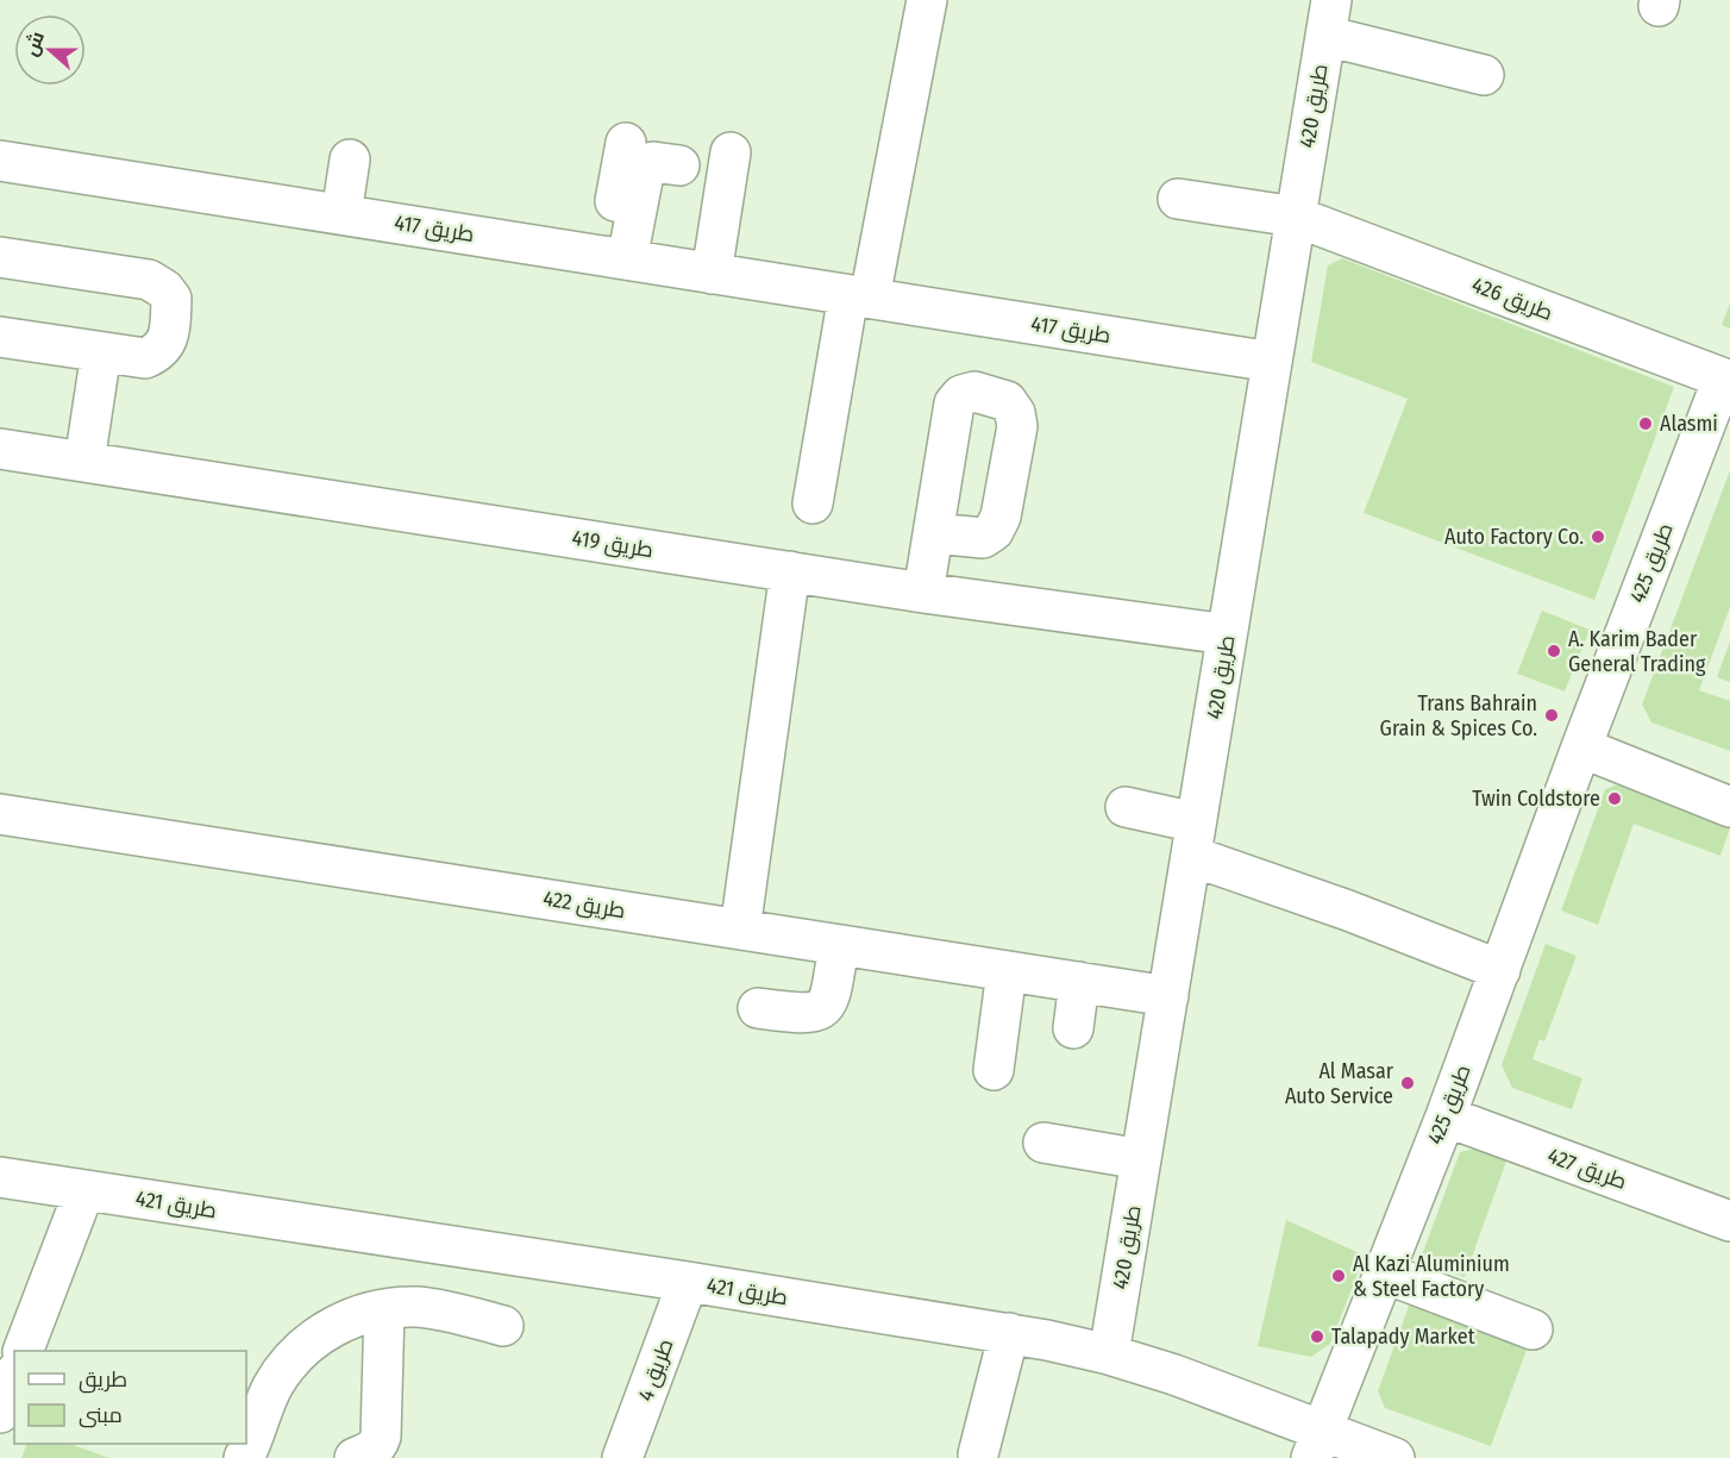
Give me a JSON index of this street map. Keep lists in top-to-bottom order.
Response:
{
  "streets": {
    "street": [
      "طريق 420",
      "طريق 417",
      "طريق 426",
      "طريق 419",
      "طريق 425",
      "طريق 422",
      "طريق 427",
      "طريق 421",
      "طريق 4"
    ]
  },
  "crossings": [
    ["طريق 420", "طريق 417"],
    ["طريق 420", "طريق 426"],
    ["طريق 420", "طريق 419"],
    ["طريق 420", "طريق 422"],
    ["طريق 420", "طريق 421"],
    ["طريق 426", "طريق 425"],
    ["طريق 425", "طريق 427"],
    ["طريق 425", "طريق 421"],
    ["طريق 421", "طريق 4"]
  ],
  "places": [
    "Alasmi",
    "Auto Factory Co.",
    "A. Karim Bader General Trading",
    "Trans Bahrain Grain & Spices Co.",
    "Twin Coldstore",
    "Al Masar Auto Service",
    "Al Kazi Aluminium & Steel Factory",
    "Talapady Market"
  ],
  "legend": ["طريق", "مبنى"],
  "north": "left"
}
